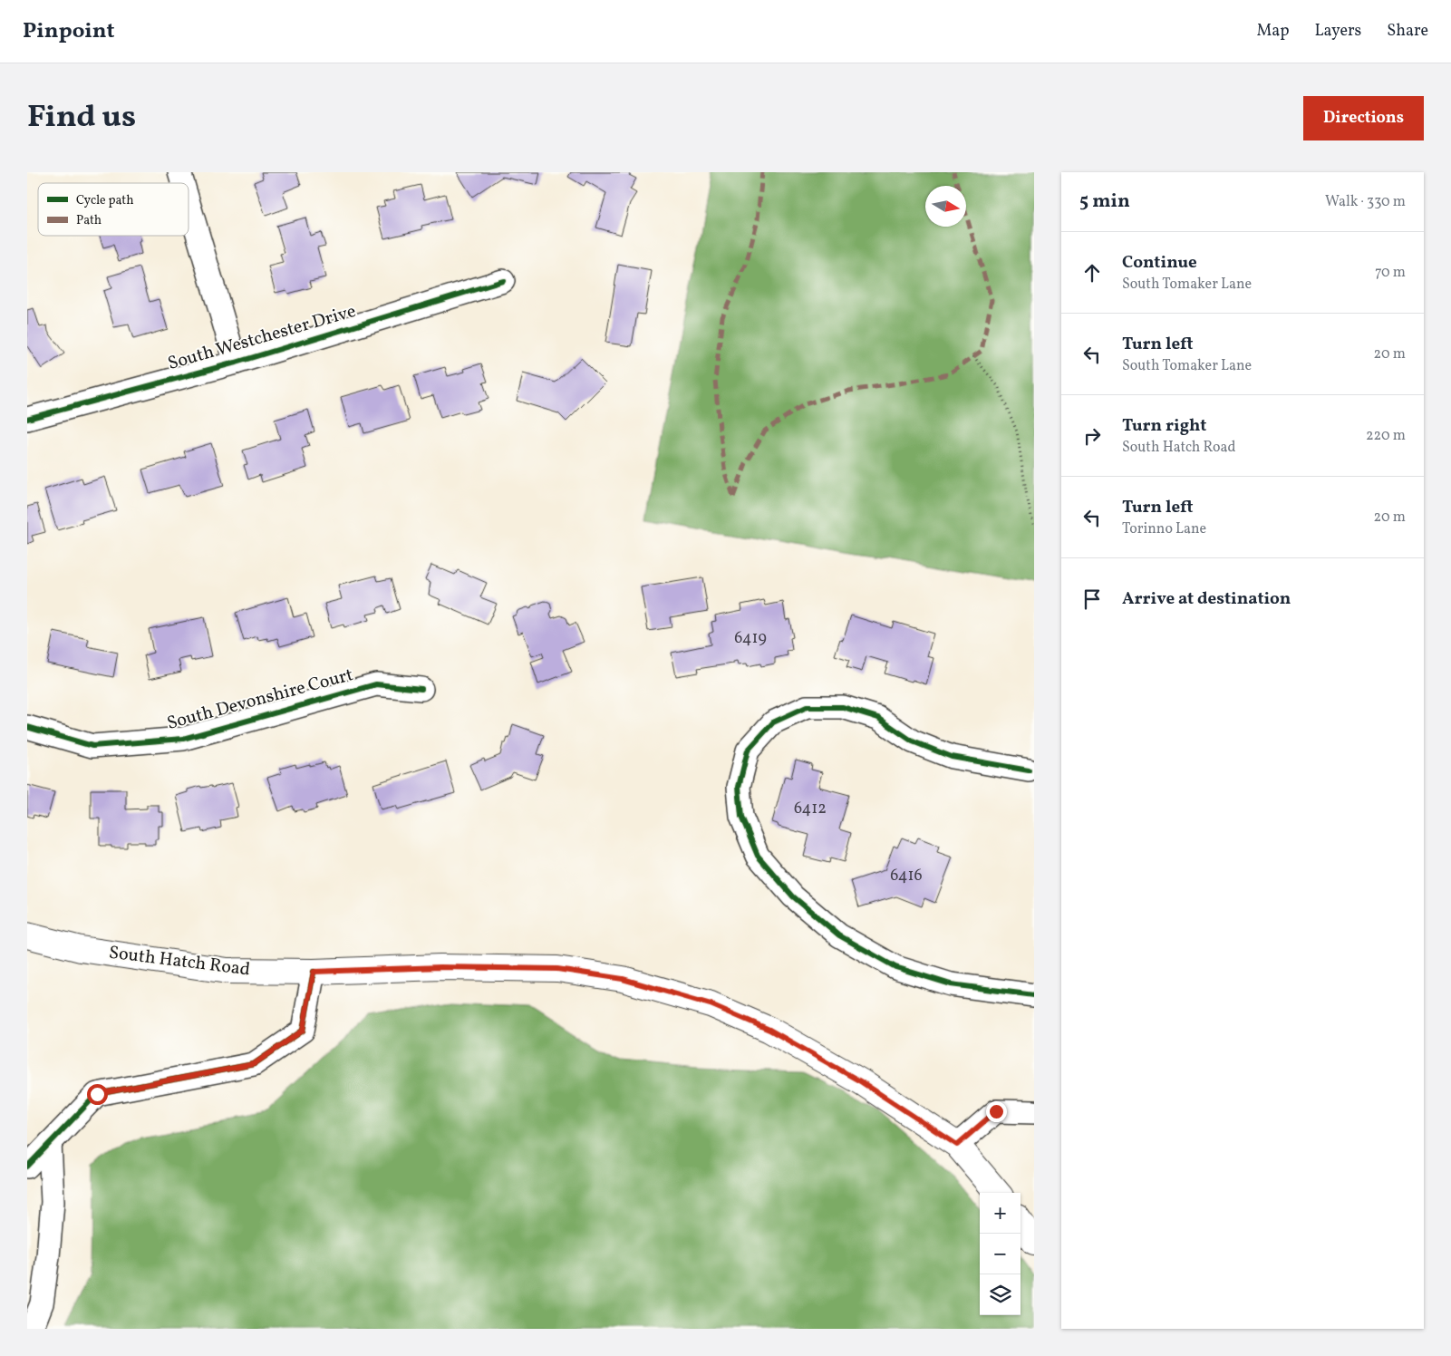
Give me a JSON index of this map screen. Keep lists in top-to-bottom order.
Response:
{
  "streets": {
    "main road": ["South Hatch Road"],
    "street": ["South Westchester Drive", "South Devonshire Court"]
  },
  "house_numbers": ["6419", "6412", "6416"],
  "legend": ["Cycle path", "Path"],
  "north": "right",
  "page": {
    "header": "Pinpoint",
    "nav": ["Map", "Layers", "Share"],
    "title": "Find us",
    "buttons": "Directions",
    "heading": ["5 min", "Walk · 330 m"],
    "list": [
      ["Continue", "South Tomaker Lane", "70 m"],
      ["Turn left", "South Tomaker Lane", "20 m"],
      ["Turn right", "South Hatch Road", "220 m"],
      ["Turn left", "Torinno Lane", "20 m"],
      "Arrive at destination"
    ],
    "map_buttons": ["+", "−"]
  }
}
